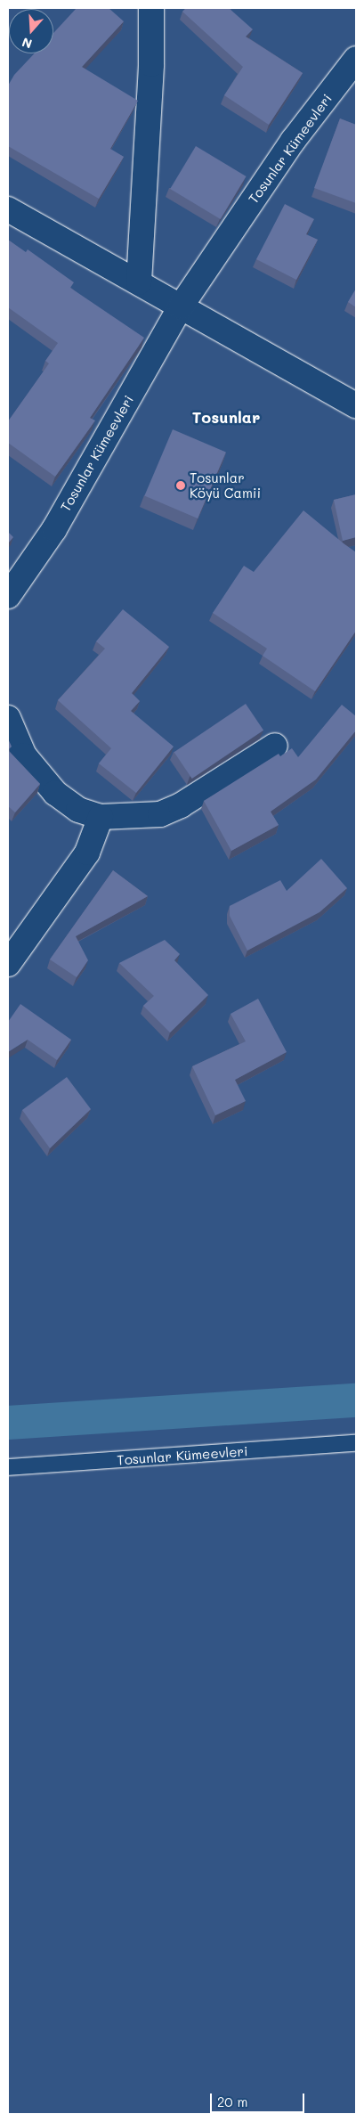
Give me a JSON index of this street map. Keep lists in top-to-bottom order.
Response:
{
  "streets": {
    "street": ["Tosunlar Kümeevleri"]
  },
  "districts": ["Tosunlar"],
  "places": ["Tosunlar Köyü Camii"],
  "scale_bar": "20 m",
  "north": "bottom"
}
